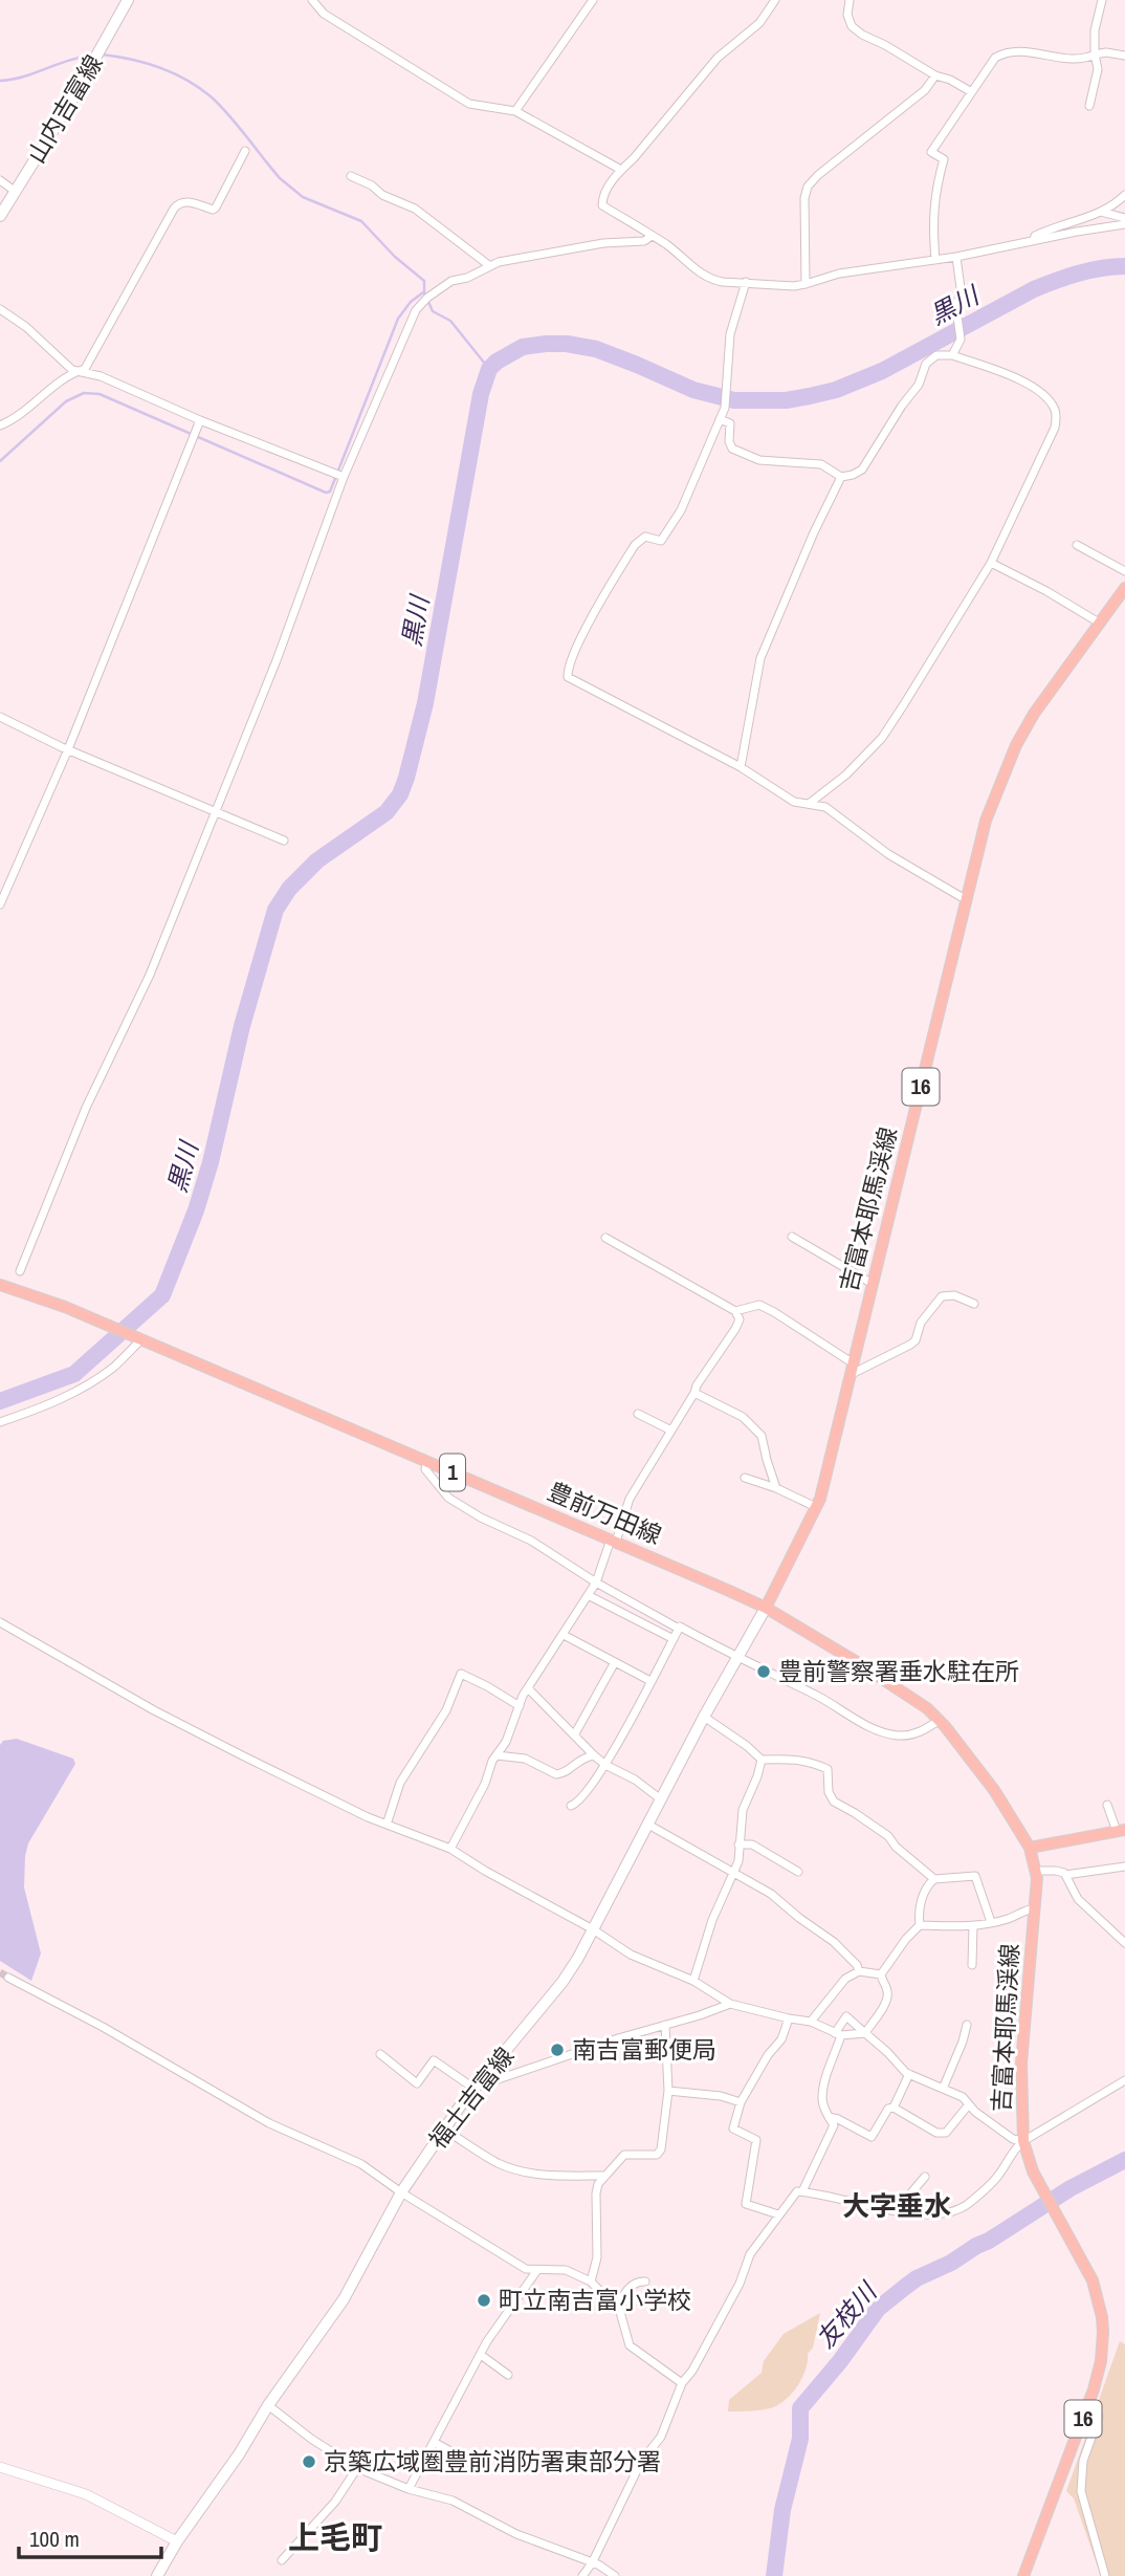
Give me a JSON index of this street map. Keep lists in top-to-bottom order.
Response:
{
  "streets": {
    "main road": [
      "山内吉富線",
      "16",
      "吉富本耶馬渓線",
      "1",
      "豊前万田線",
      "福土吉富線"
    ]
  },
  "crossings": [
    ["吉富本耶馬渓線", "豊前万田線"],
    ["吉富本耶馬渓線", "福土吉富線"],
    ["豊前万田線", "福土吉富線"]
  ],
  "districts": ["大字垂水", "上毛町"],
  "water": ["黒川", "友枝川"],
  "places": [
    "豊前警察署垂水駐在所",
    "南吉富郵便局",
    "町立南吉富小学校",
    "京築広域圏豊前消防署東部分署"
  ],
  "scale_bar": "100 m"
}
